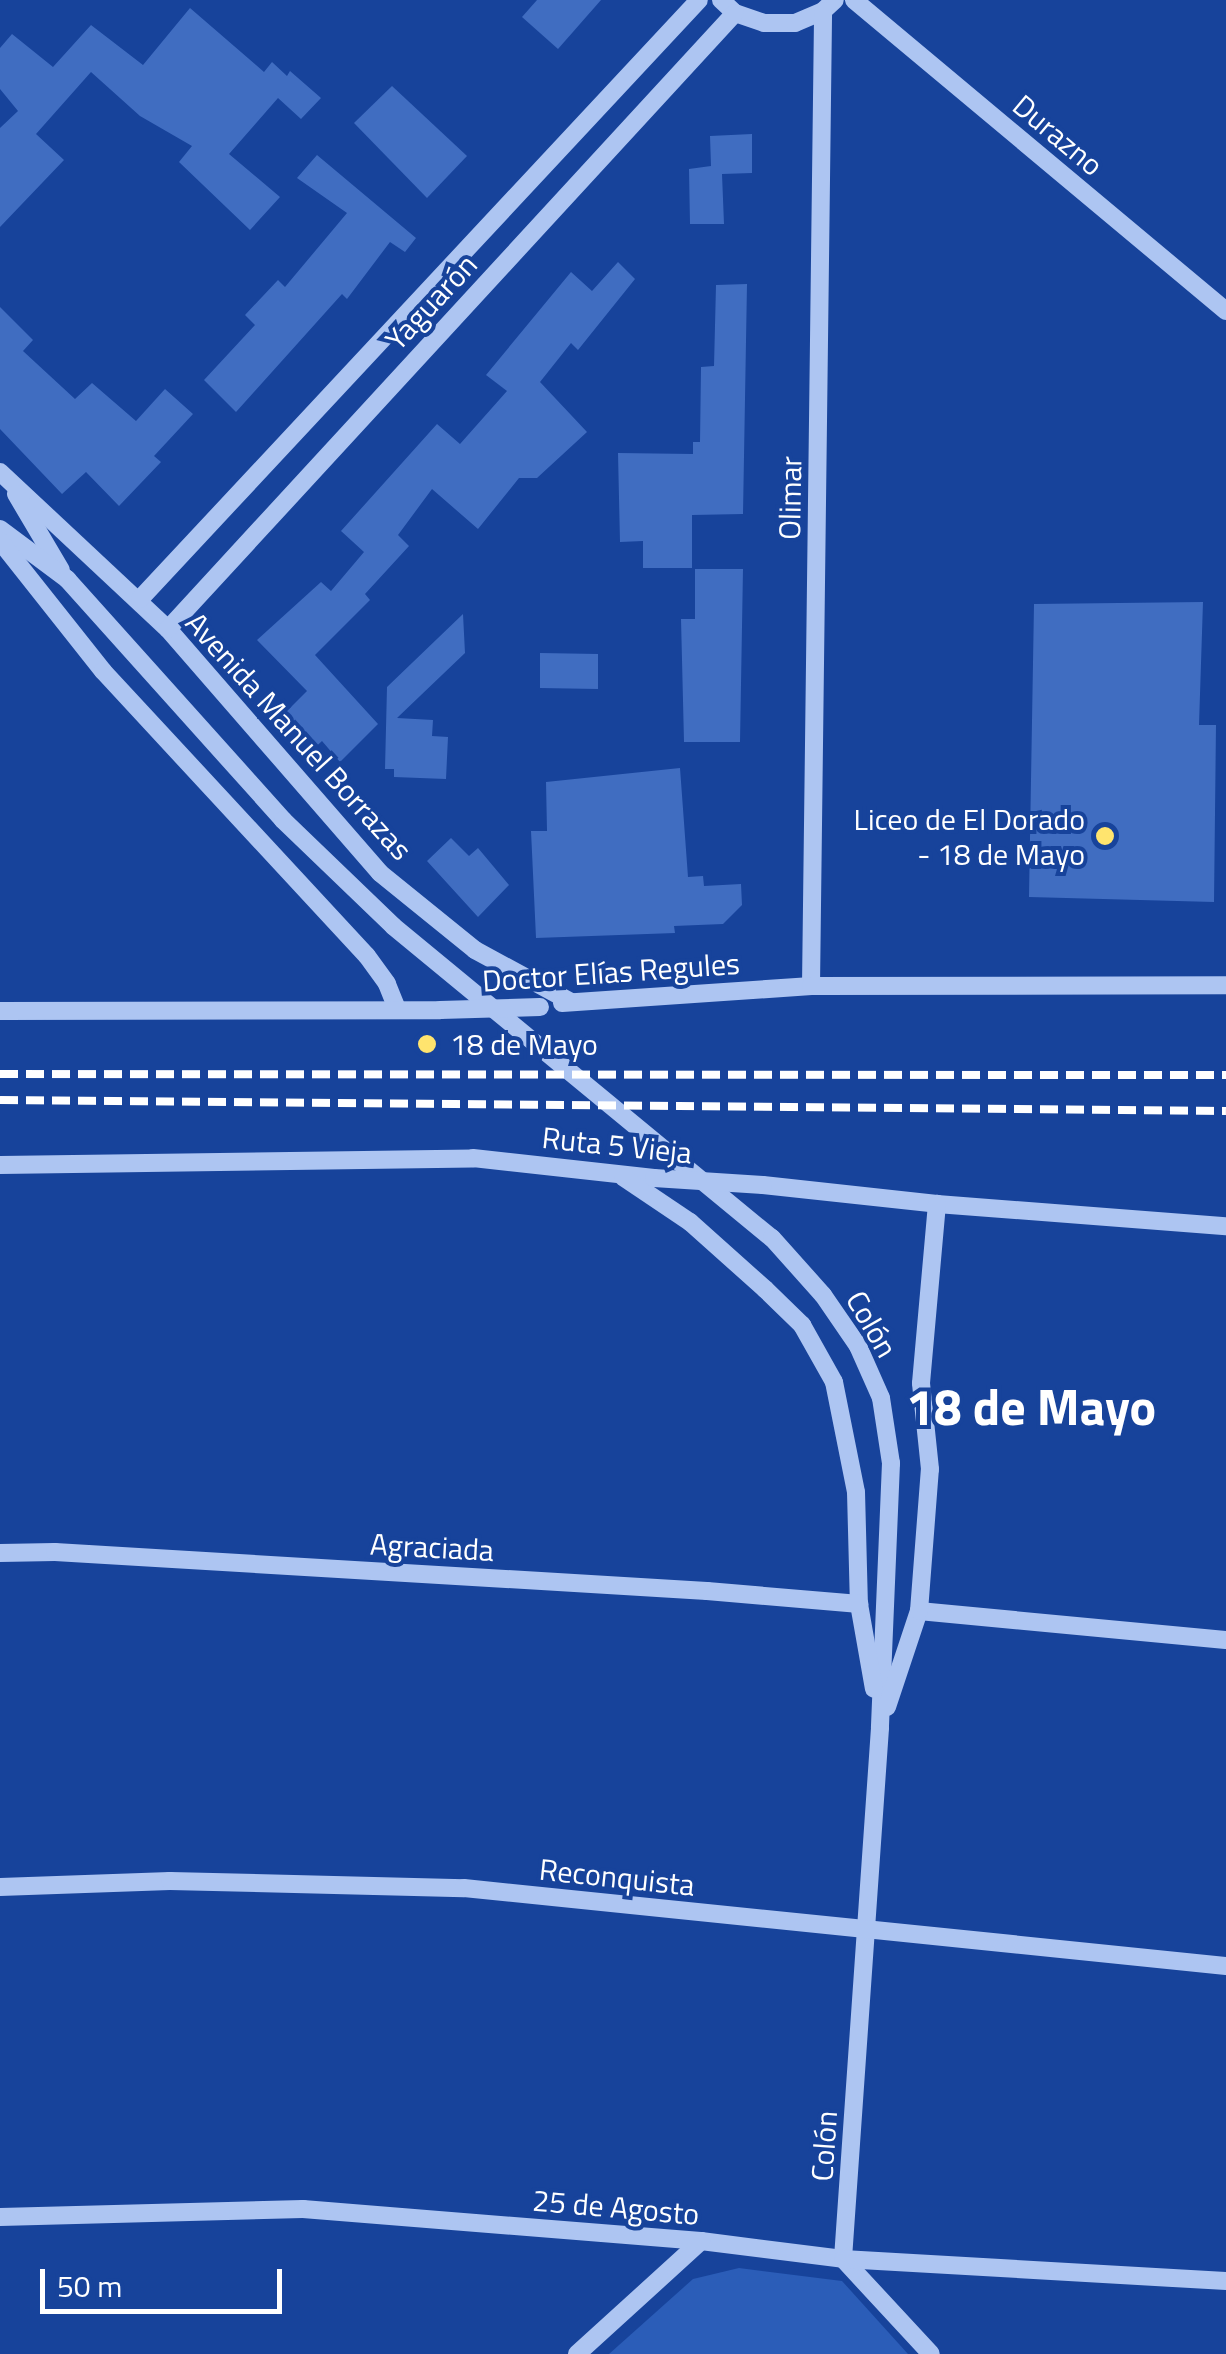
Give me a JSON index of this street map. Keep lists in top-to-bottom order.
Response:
{
  "streets": {
    "street": [
      "Durazno",
      "Yaguarón",
      "Olimar",
      "Avenida Manuel Borrazas",
      "Doctor Elías Regules",
      "Ruta 5 Vieja",
      "Colón",
      "Agraciada",
      "Reconquista",
      "25 de Agosto"
    ]
  },
  "crossings": [
    ["Yaguarón", "Avenida Manuel Borrazas"],
    ["Olimar", "Doctor Elías Regules"],
    ["Avenida Manuel Borrazas", "Doctor Elías Regules"],
    ["Avenida Manuel Borrazas", "Colón"],
    ["Ruta 5 Vieja", "Colón"],
    ["Colón", "Agraciada"],
    ["Colón", "Reconquista"],
    ["Colón", "25 de Agosto"]
  ],
  "districts": ["18 de Mayo"],
  "places": ["Liceo de El Dorado - 18 de Mayo", "18 de Mayo"],
  "scale_bar": "50 m"
}
